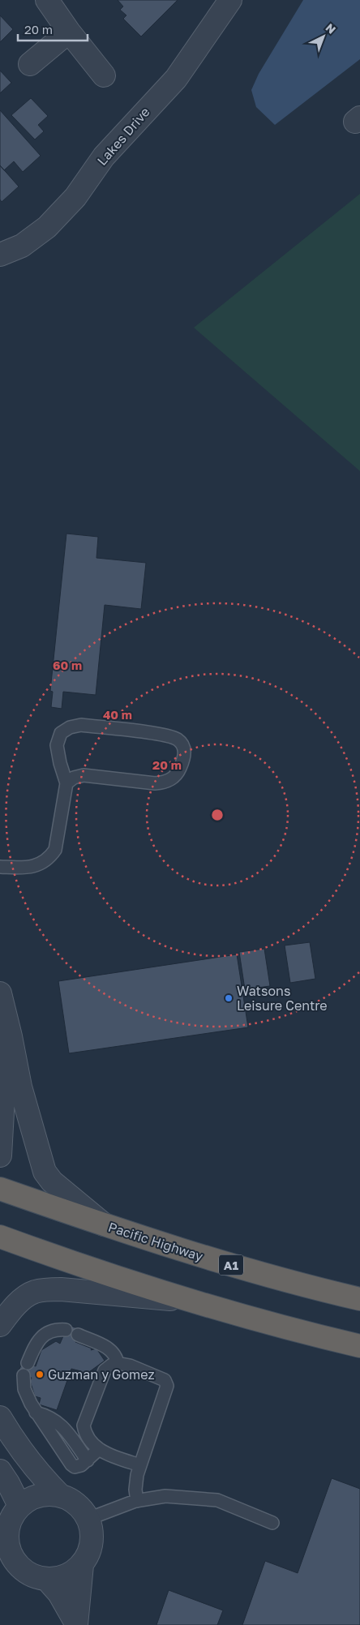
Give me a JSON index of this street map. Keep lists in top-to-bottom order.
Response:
{
  "streets": {
    "highway": ["Pacific Highway", "A1"],
    "street": ["Lakes Drive"]
  },
  "places": ["Watsons Leisure Centre", "Guzman y Gomez"],
  "scale_bar": "20 m",
  "north": "top right",
  "rings": ["60 m", "40 m", "20 m"]
}
